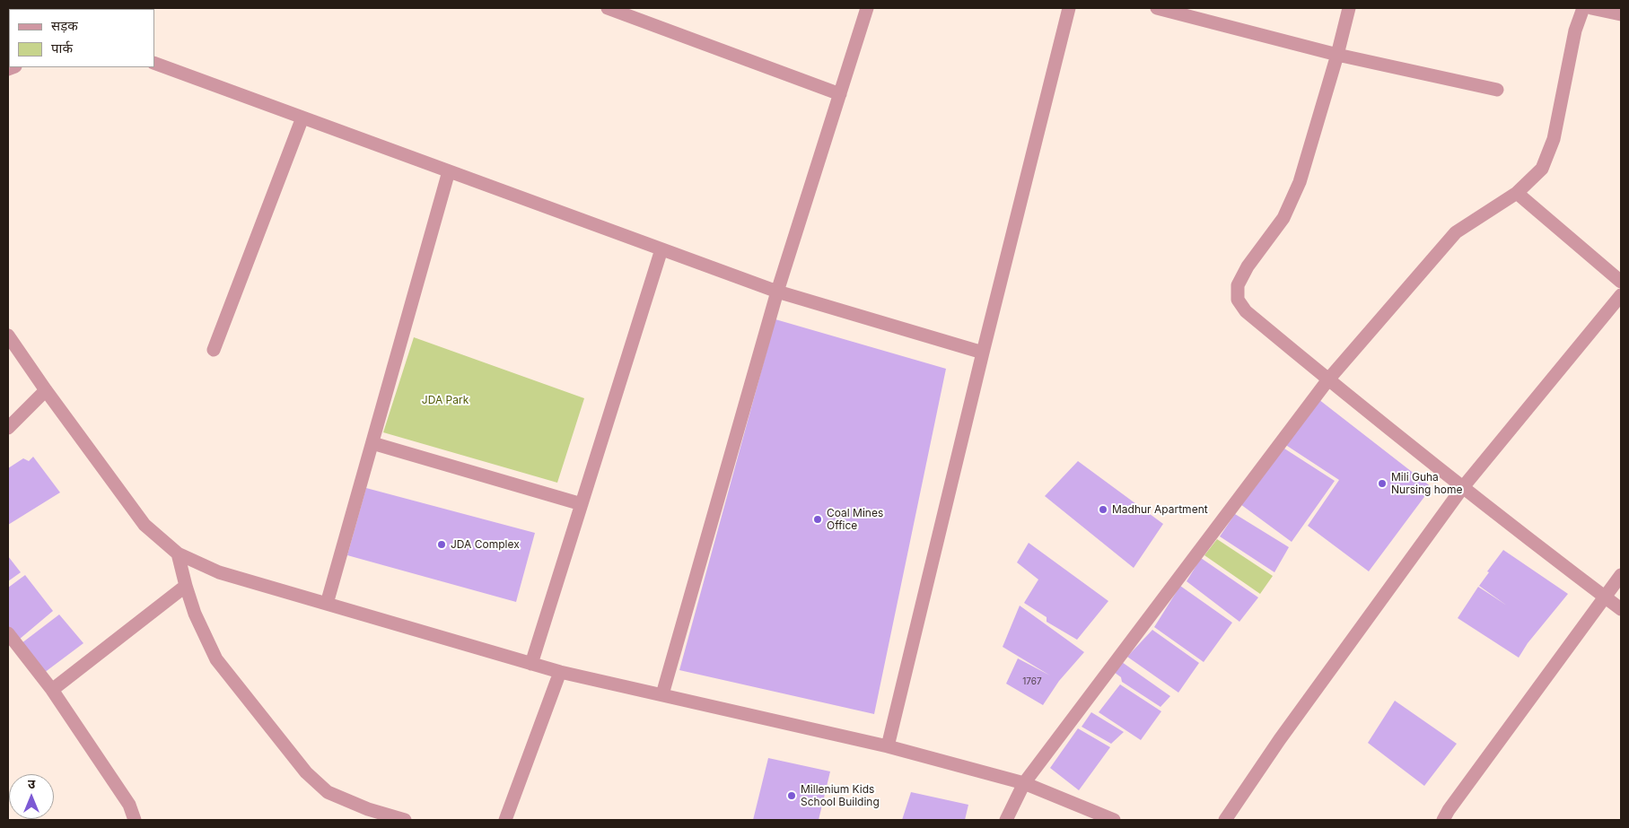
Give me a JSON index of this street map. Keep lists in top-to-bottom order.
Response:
{
  "parks": ["JDA Park"],
  "places": [
    "Mili Guha Nursing home",
    "Madhur Apartment",
    "Coal Mines Office",
    "JDA Complex",
    "Millenium Kids School Building"
  ],
  "house_numbers": ["1767"],
  "legend": ["सड़क", "पार्क"],
  "north": "top"
}
